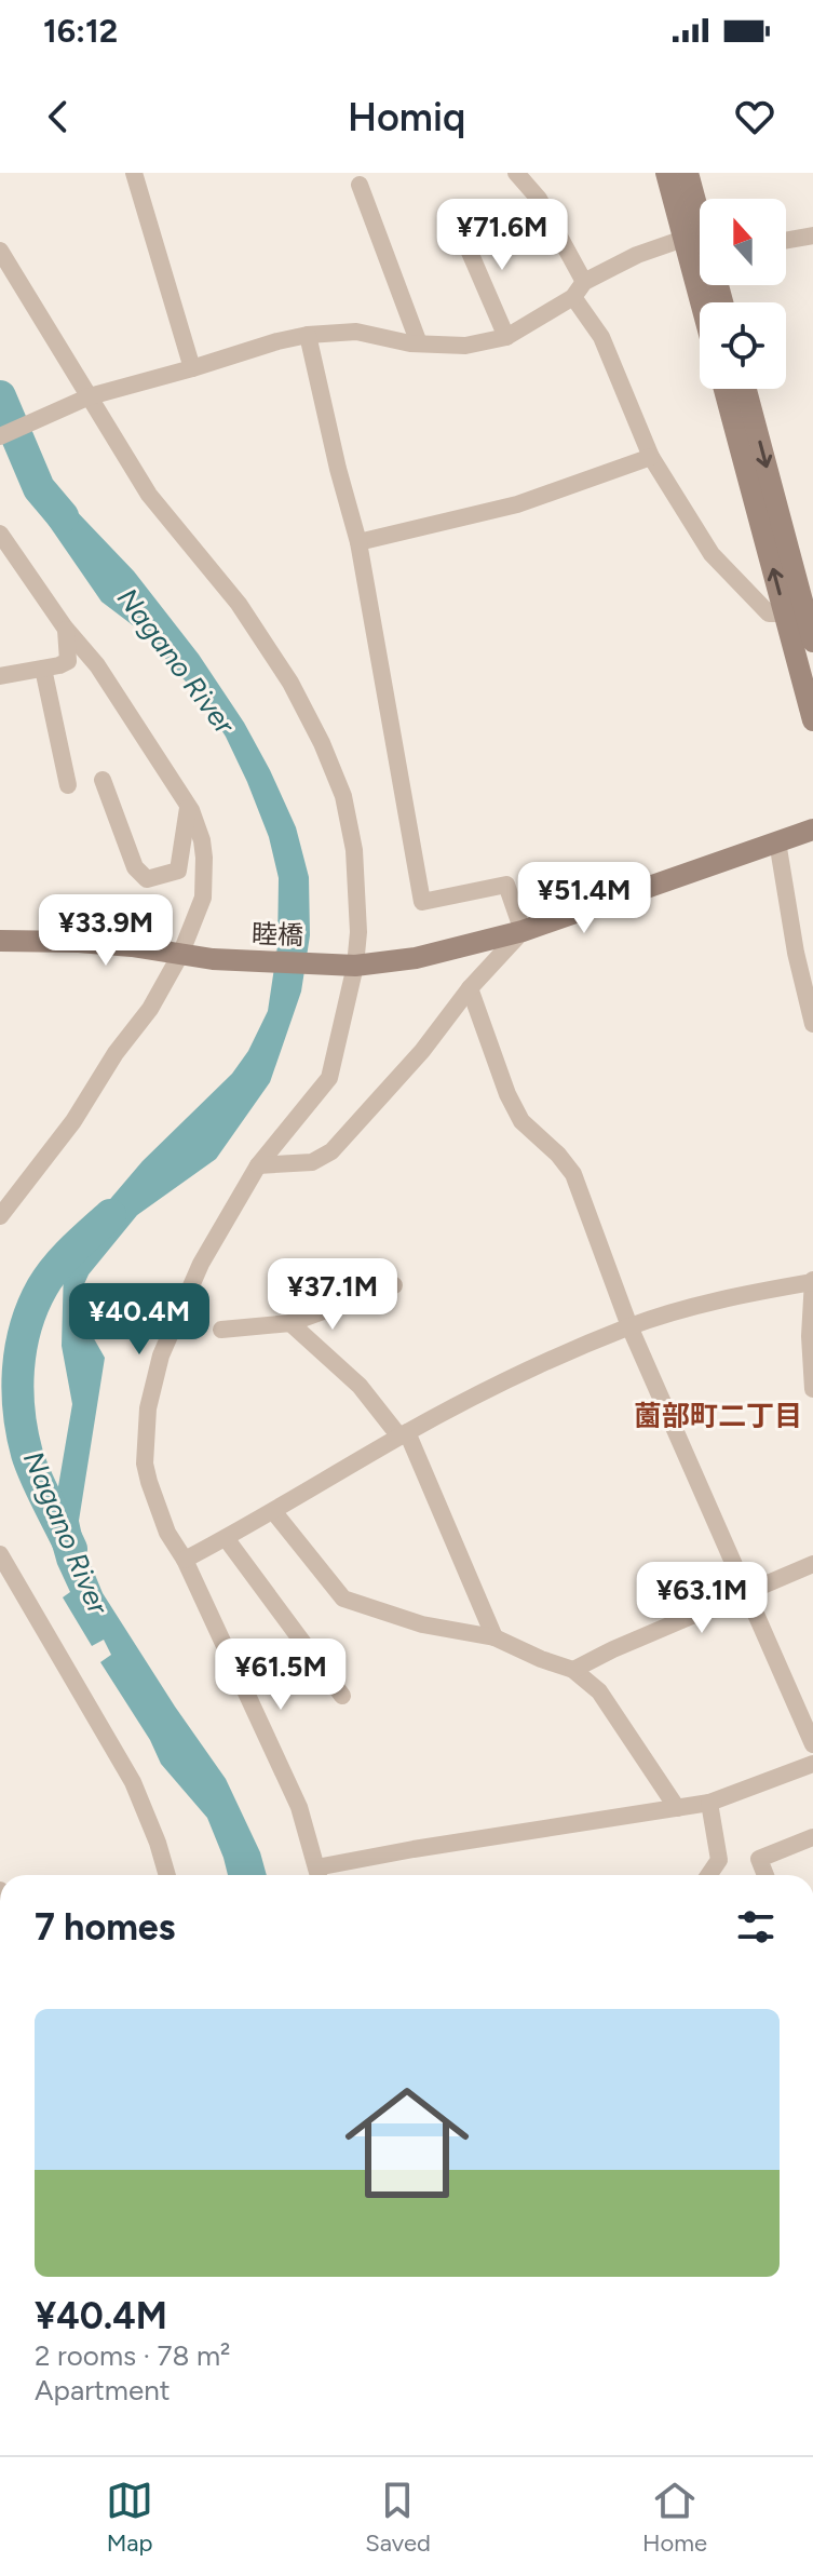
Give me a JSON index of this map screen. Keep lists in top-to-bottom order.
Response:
{
  "streets": {
    "main road": ["睦橋"]
  },
  "districts": ["薗部町二丁目"],
  "water": ["Nagano River"],
  "north": "top",
  "page": {
    "status": "16:12",
    "header": "Homiq",
    "price": [
      "¥71.6M",
      "¥51.4M",
      "¥33.9M",
      "¥37.1M",
      "¥40.4M",
      "¥63.1M",
      "¥61.5M"
    ],
    "heading": "7 homes",
    "list": [
      {
        "name": "¥40.4M",
        "note": "2 rooms · 78 m² · Apartment"
      }
    ],
    "tabs": ["Map", "Saved", "Home"]
  }
}
